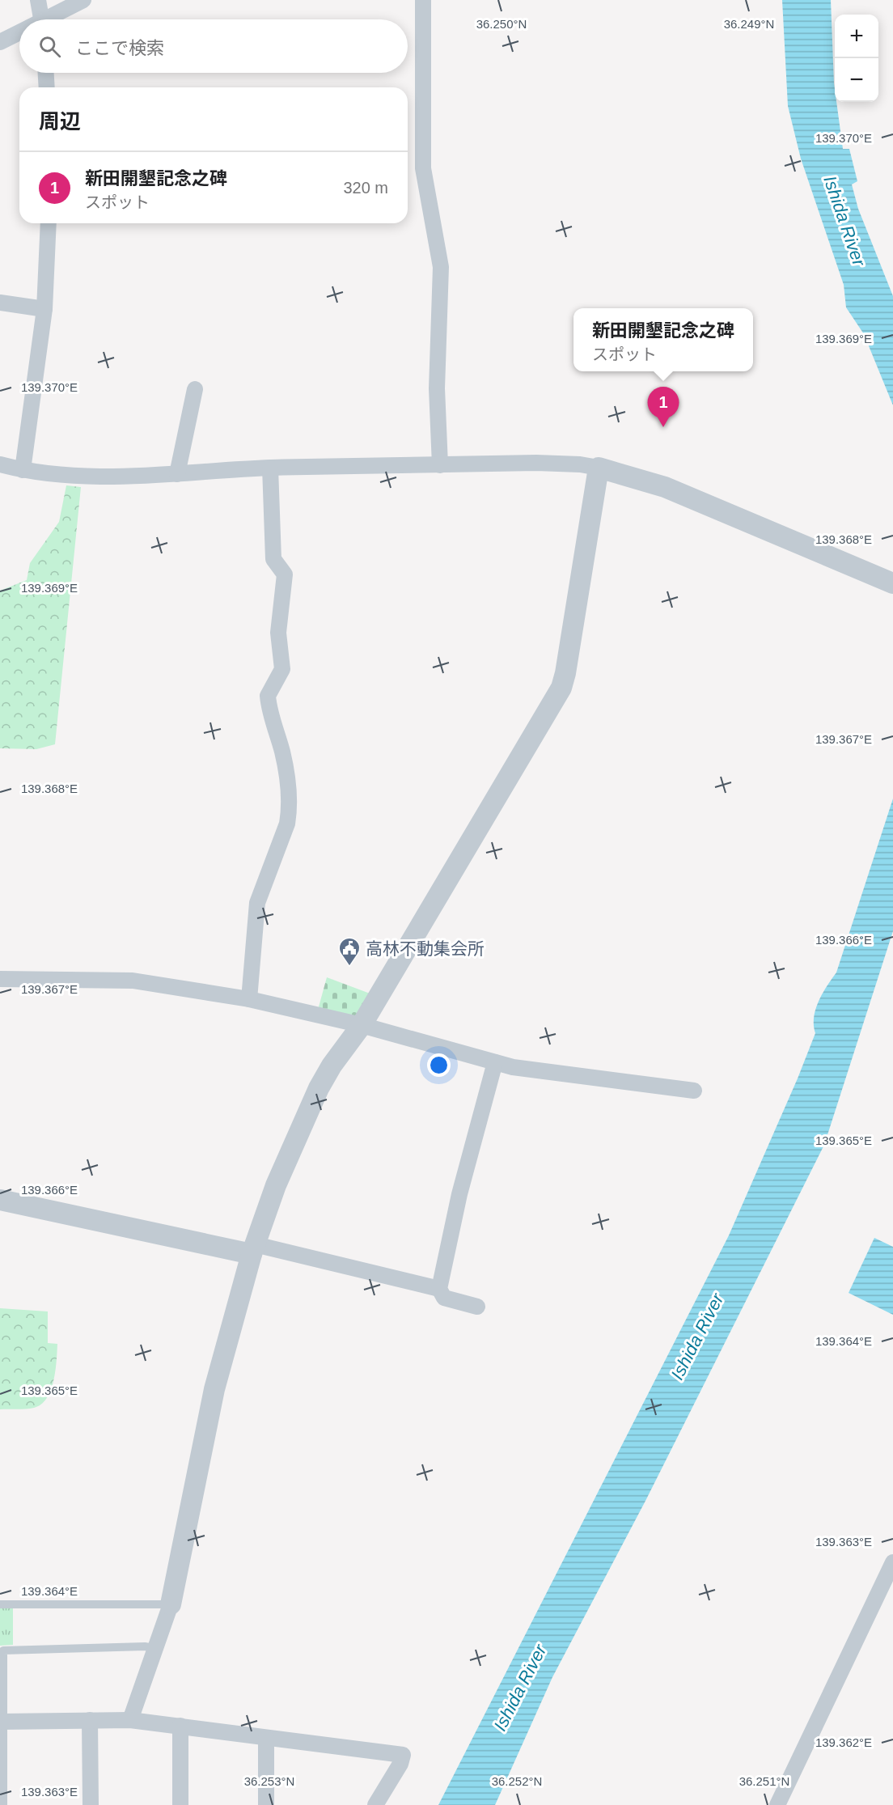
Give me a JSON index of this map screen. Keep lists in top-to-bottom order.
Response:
{
  "water": ["Ishida River"],
  "places": {
    "public building": ["高林不動集会所"]
  },
  "page": {
    "map_buttons": ["+", "−"],
    "search": "ここで検索",
    "heading": "周辺",
    "list": [
      {
        "mark": "1",
        "name": "新田開墾記念之碑",
        "note": "スポット",
        "value": "320 m"
      }
    ],
    "popup": ["新田開墾記念之碑", "スポット"],
    "pins": "1"
  },
  "coordinates": [
    "36.250°N",
    "36.249°N",
    "139.370°E",
    "139.369°E",
    "139.368°E",
    "139.367°E",
    "139.366°E",
    "139.365°E",
    "139.364°E",
    "139.363°E",
    "139.362°E",
    "36.253°N",
    "36.252°N",
    "36.251°N"
  ]
}
